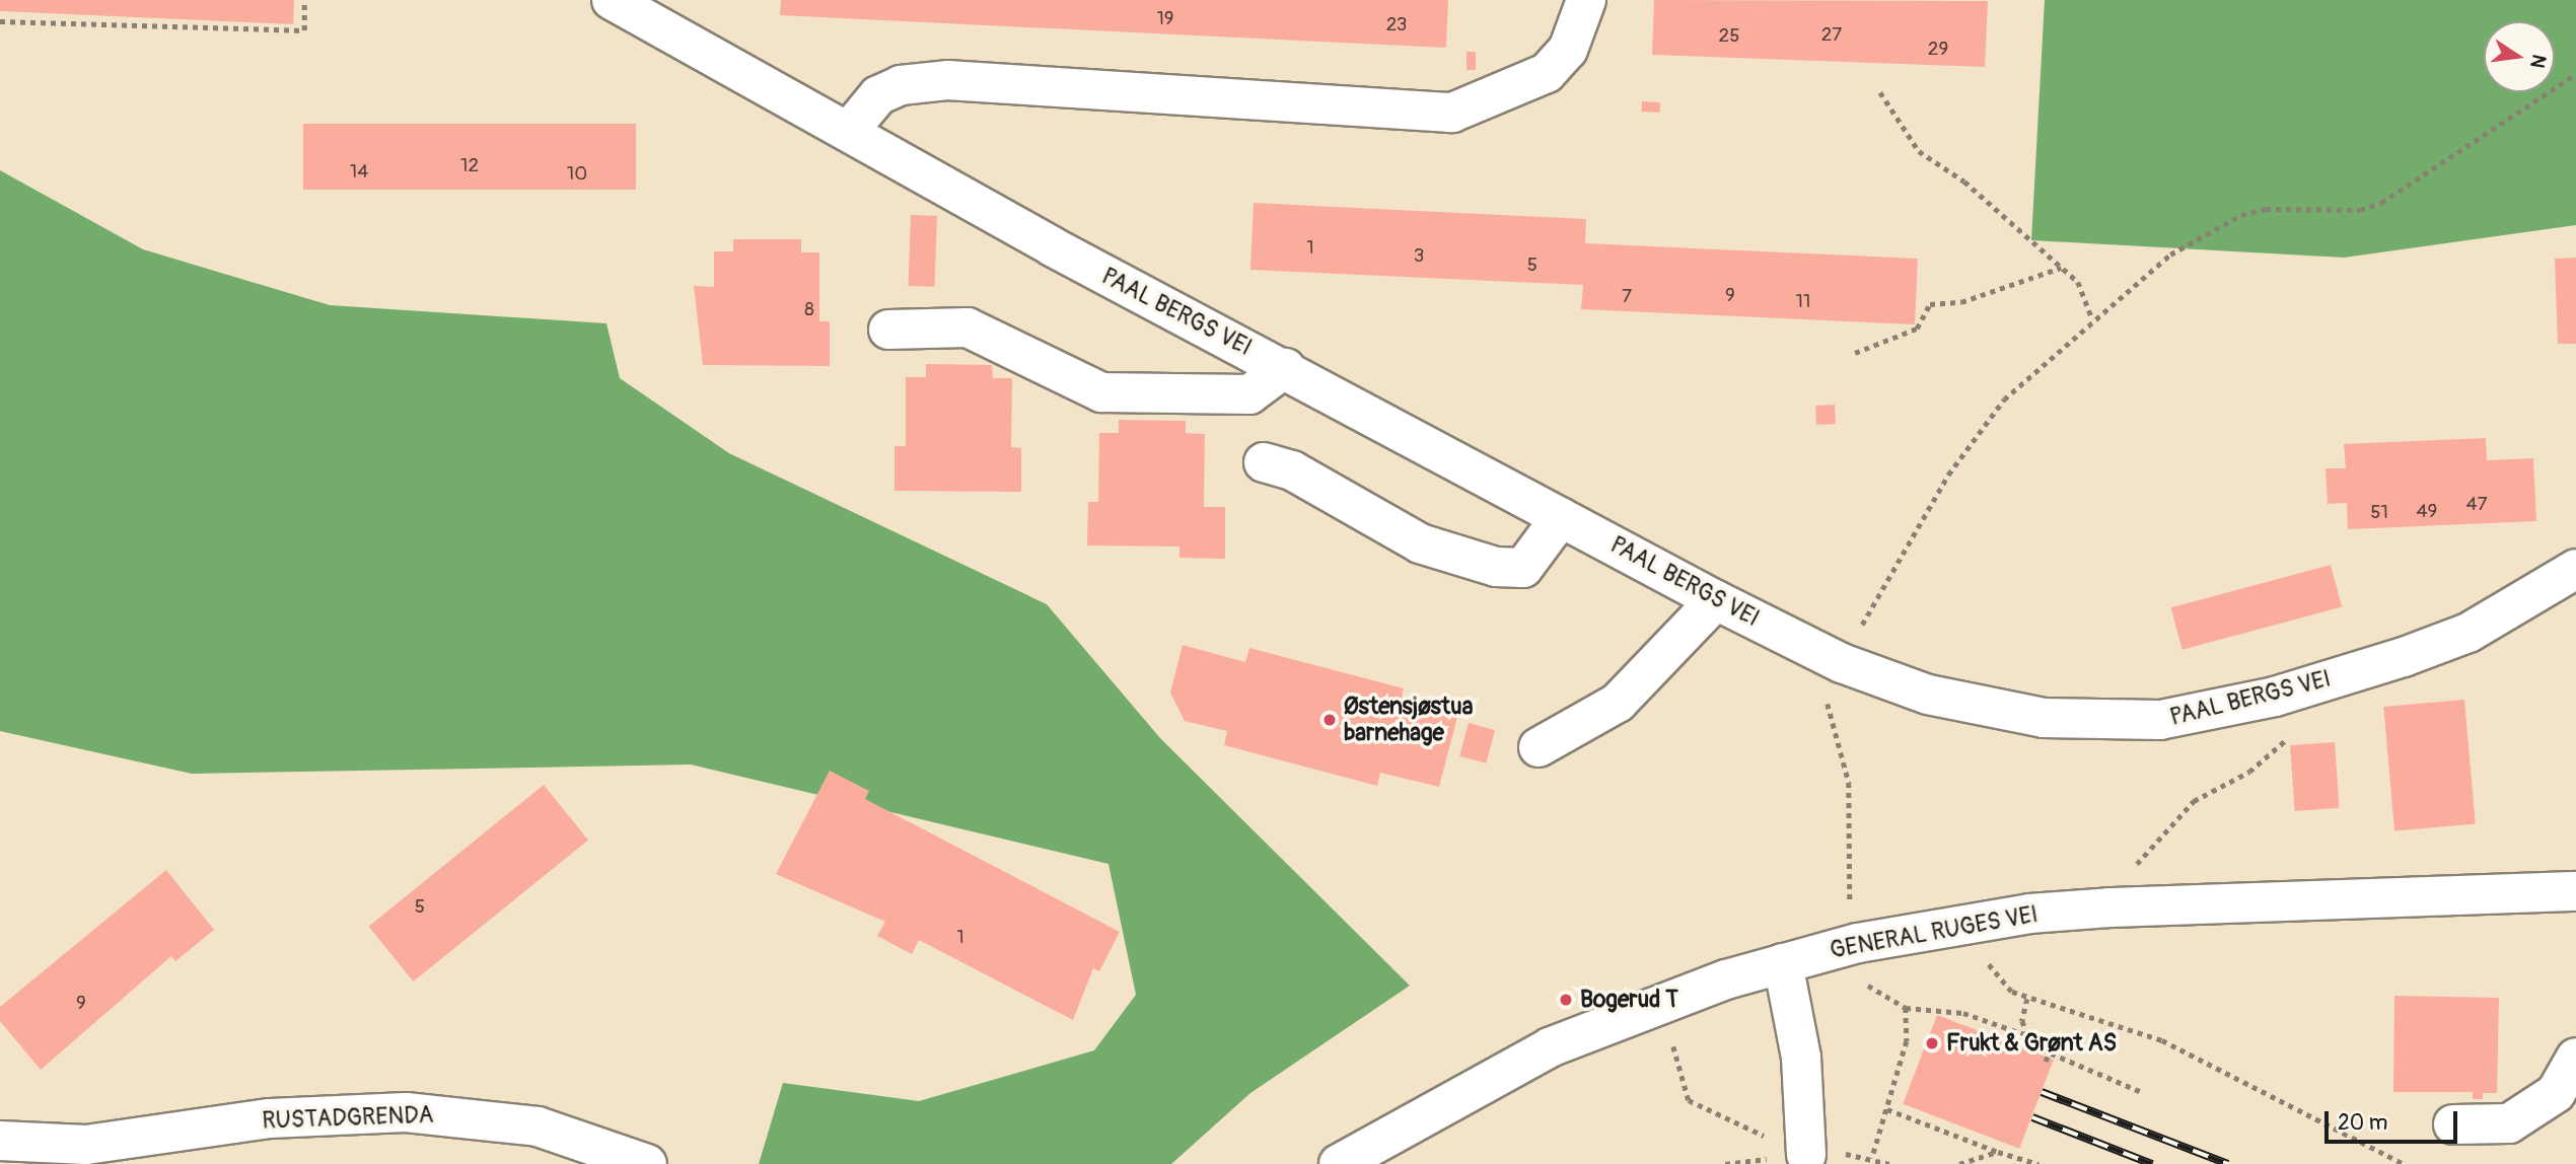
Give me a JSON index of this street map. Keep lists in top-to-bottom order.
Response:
{
  "streets": {
    "street": ["PAAL BERGS VEI", "GENERAL RUGES VEI", "RUSTADGRENDA"]
  },
  "places": ["Østensjøstua barnehage", "Bogerud T", "Frukt & Grønt AS"],
  "house_numbers": [
    "19",
    "23",
    "27",
    "25",
    "29",
    "12",
    "14",
    "10",
    "1",
    "3",
    "5",
    "9",
    "7",
    "11",
    "8",
    "47",
    "49",
    "51",
    "5",
    "1",
    "9"
  ],
  "scale_bar": "20 m",
  "north": "right"
}
